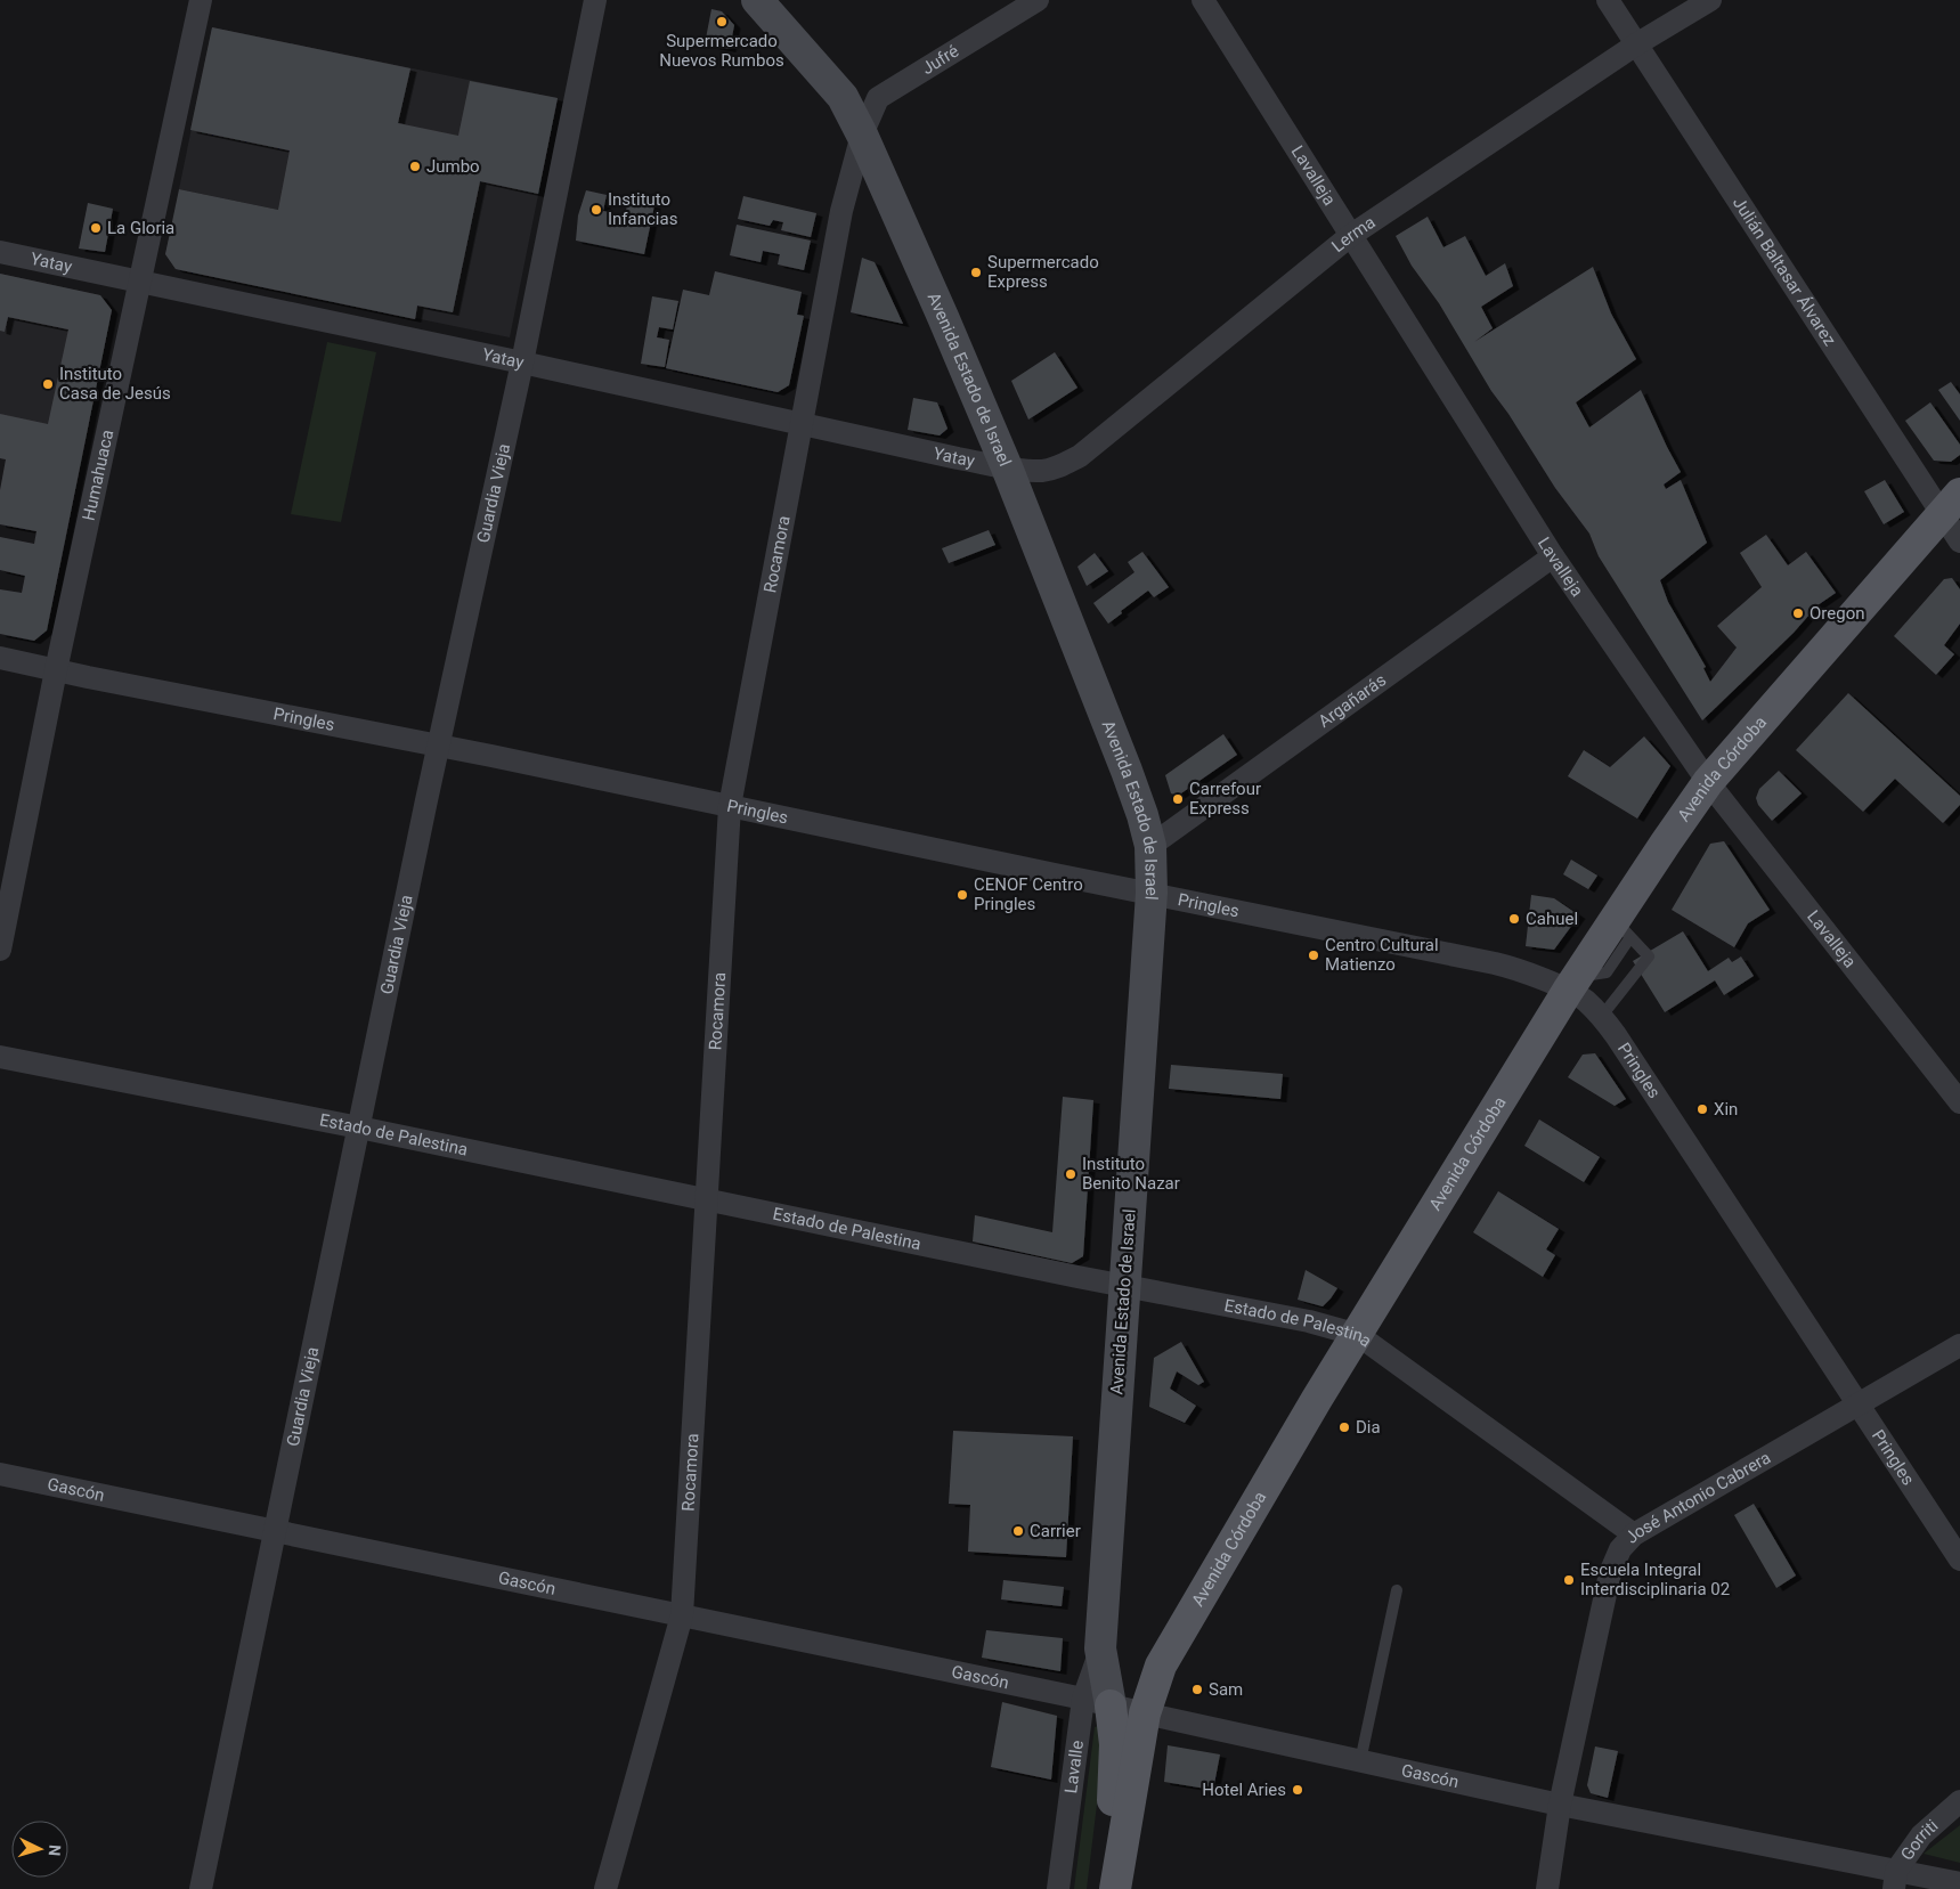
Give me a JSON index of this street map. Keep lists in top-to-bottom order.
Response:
{
  "streets": {
    "main road": ["Avenida Estado de Israel", "Avenida Córdoba"],
    "street": [
      "Jufré",
      "Lavalleja",
      "Lerma",
      "Yatay",
      "Julián Baltasar Álvarez",
      "Humahuaca",
      "Guardia Vieja",
      "Rocamora",
      "Argañarás",
      "Pringles",
      "Estado de Palestina",
      "Gascón",
      "José Antonio Cabrera",
      "Lavalle",
      "Gorriti"
    ]
  },
  "crossings": [
    ["Jufré", "Avenida Estado de Israel"],
    ["Jufré", "Rocamora"],
    ["Lavalleja", "Lerma"],
    ["Lavalleja", "Argañarás"],
    ["Lavalleja", "Avenida Córdoba"],
    ["Lerma", "Yatay"],
    ["Lerma", "Julián Baltasar Álvarez"],
    ["Lerma", "Avenida Estado de Israel"],
    ["Yatay", "Avenida Estado de Israel"],
    ["Yatay", "Humahuaca"],
    ["Yatay", "Guardia Vieja"],
    ["Yatay", "Rocamora"],
    ["Julián Baltasar Álvarez", "Avenida Córdoba"],
    ["Avenida Estado de Israel", "Rocamora"],
    ["Avenida Estado de Israel", "Argañarás"],
    ["Avenida Estado de Israel", "Pringles"],
    ["Avenida Estado de Israel", "Estado de Palestina"],
    ["Avenida Estado de Israel", "Gascón"],
    ["Avenida Estado de Israel", "Lavalle"],
    ["Humahuaca", "Pringles"],
    ["Guardia Vieja", "Pringles"],
    ["Guardia Vieja", "Estado de Palestina"],
    ["Guardia Vieja", "Gascón"],
    ["Rocamora", "Pringles"],
    ["Rocamora", "Estado de Palestina"],
    ["Rocamora", "Gascón"],
    ["Pringles", "Avenida Córdoba"],
    ["Pringles", "José Antonio Cabrera"],
    ["Avenida Córdoba", "Estado de Palestina"],
    ["Avenida Córdoba", "Gascón"],
    ["Estado de Palestina", "José Antonio Cabrera"],
    ["Gascón", "José Antonio Cabrera"],
    ["Gascón", "Lavalle"],
    ["Gascón", "Gorriti"]
  ],
  "places": [
    "Supermercado Nuevos Rumbos",
    "Jumbo",
    "Instituto Infancias",
    "La Gloria",
    "Supermercado Express",
    "Instituto Casa de Jesús",
    "Oregon",
    "Carrefour Express",
    "CENOF Centro Pringles",
    "Cahuel",
    "Centro Cultural Matienzo",
    "Xin",
    "Instituto Benito Nazar",
    "Dia",
    "Carrier",
    "Escuela Integral Interdisciplinaria 02",
    "Sam",
    "Hotel Aries"
  ],
  "north": "right"
}
